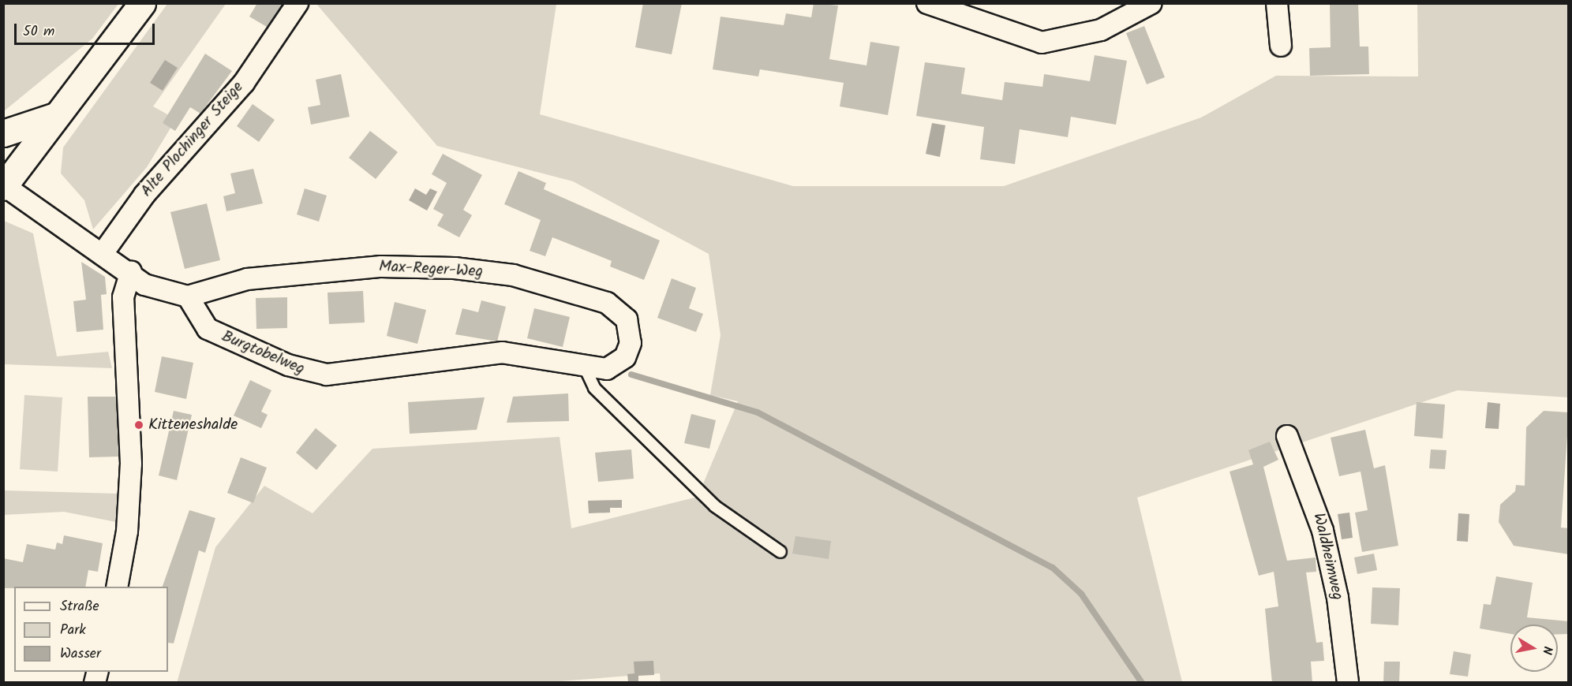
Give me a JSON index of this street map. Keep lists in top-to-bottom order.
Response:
{
  "streets": {
    "street": [
      "Alte Plochinger Steige",
      "Max-Reger-Weg",
      "Burgtobelweg",
      "Waldheimweg"
    ]
  },
  "crossings": [
    ["Max-Reger-Weg", "Burgtobelweg"]
  ],
  "places": ["Kitteneshalde"],
  "legend": ["Straße", "Park", "Wasser"],
  "scale_bar": "50 m",
  "north": "right"
}
